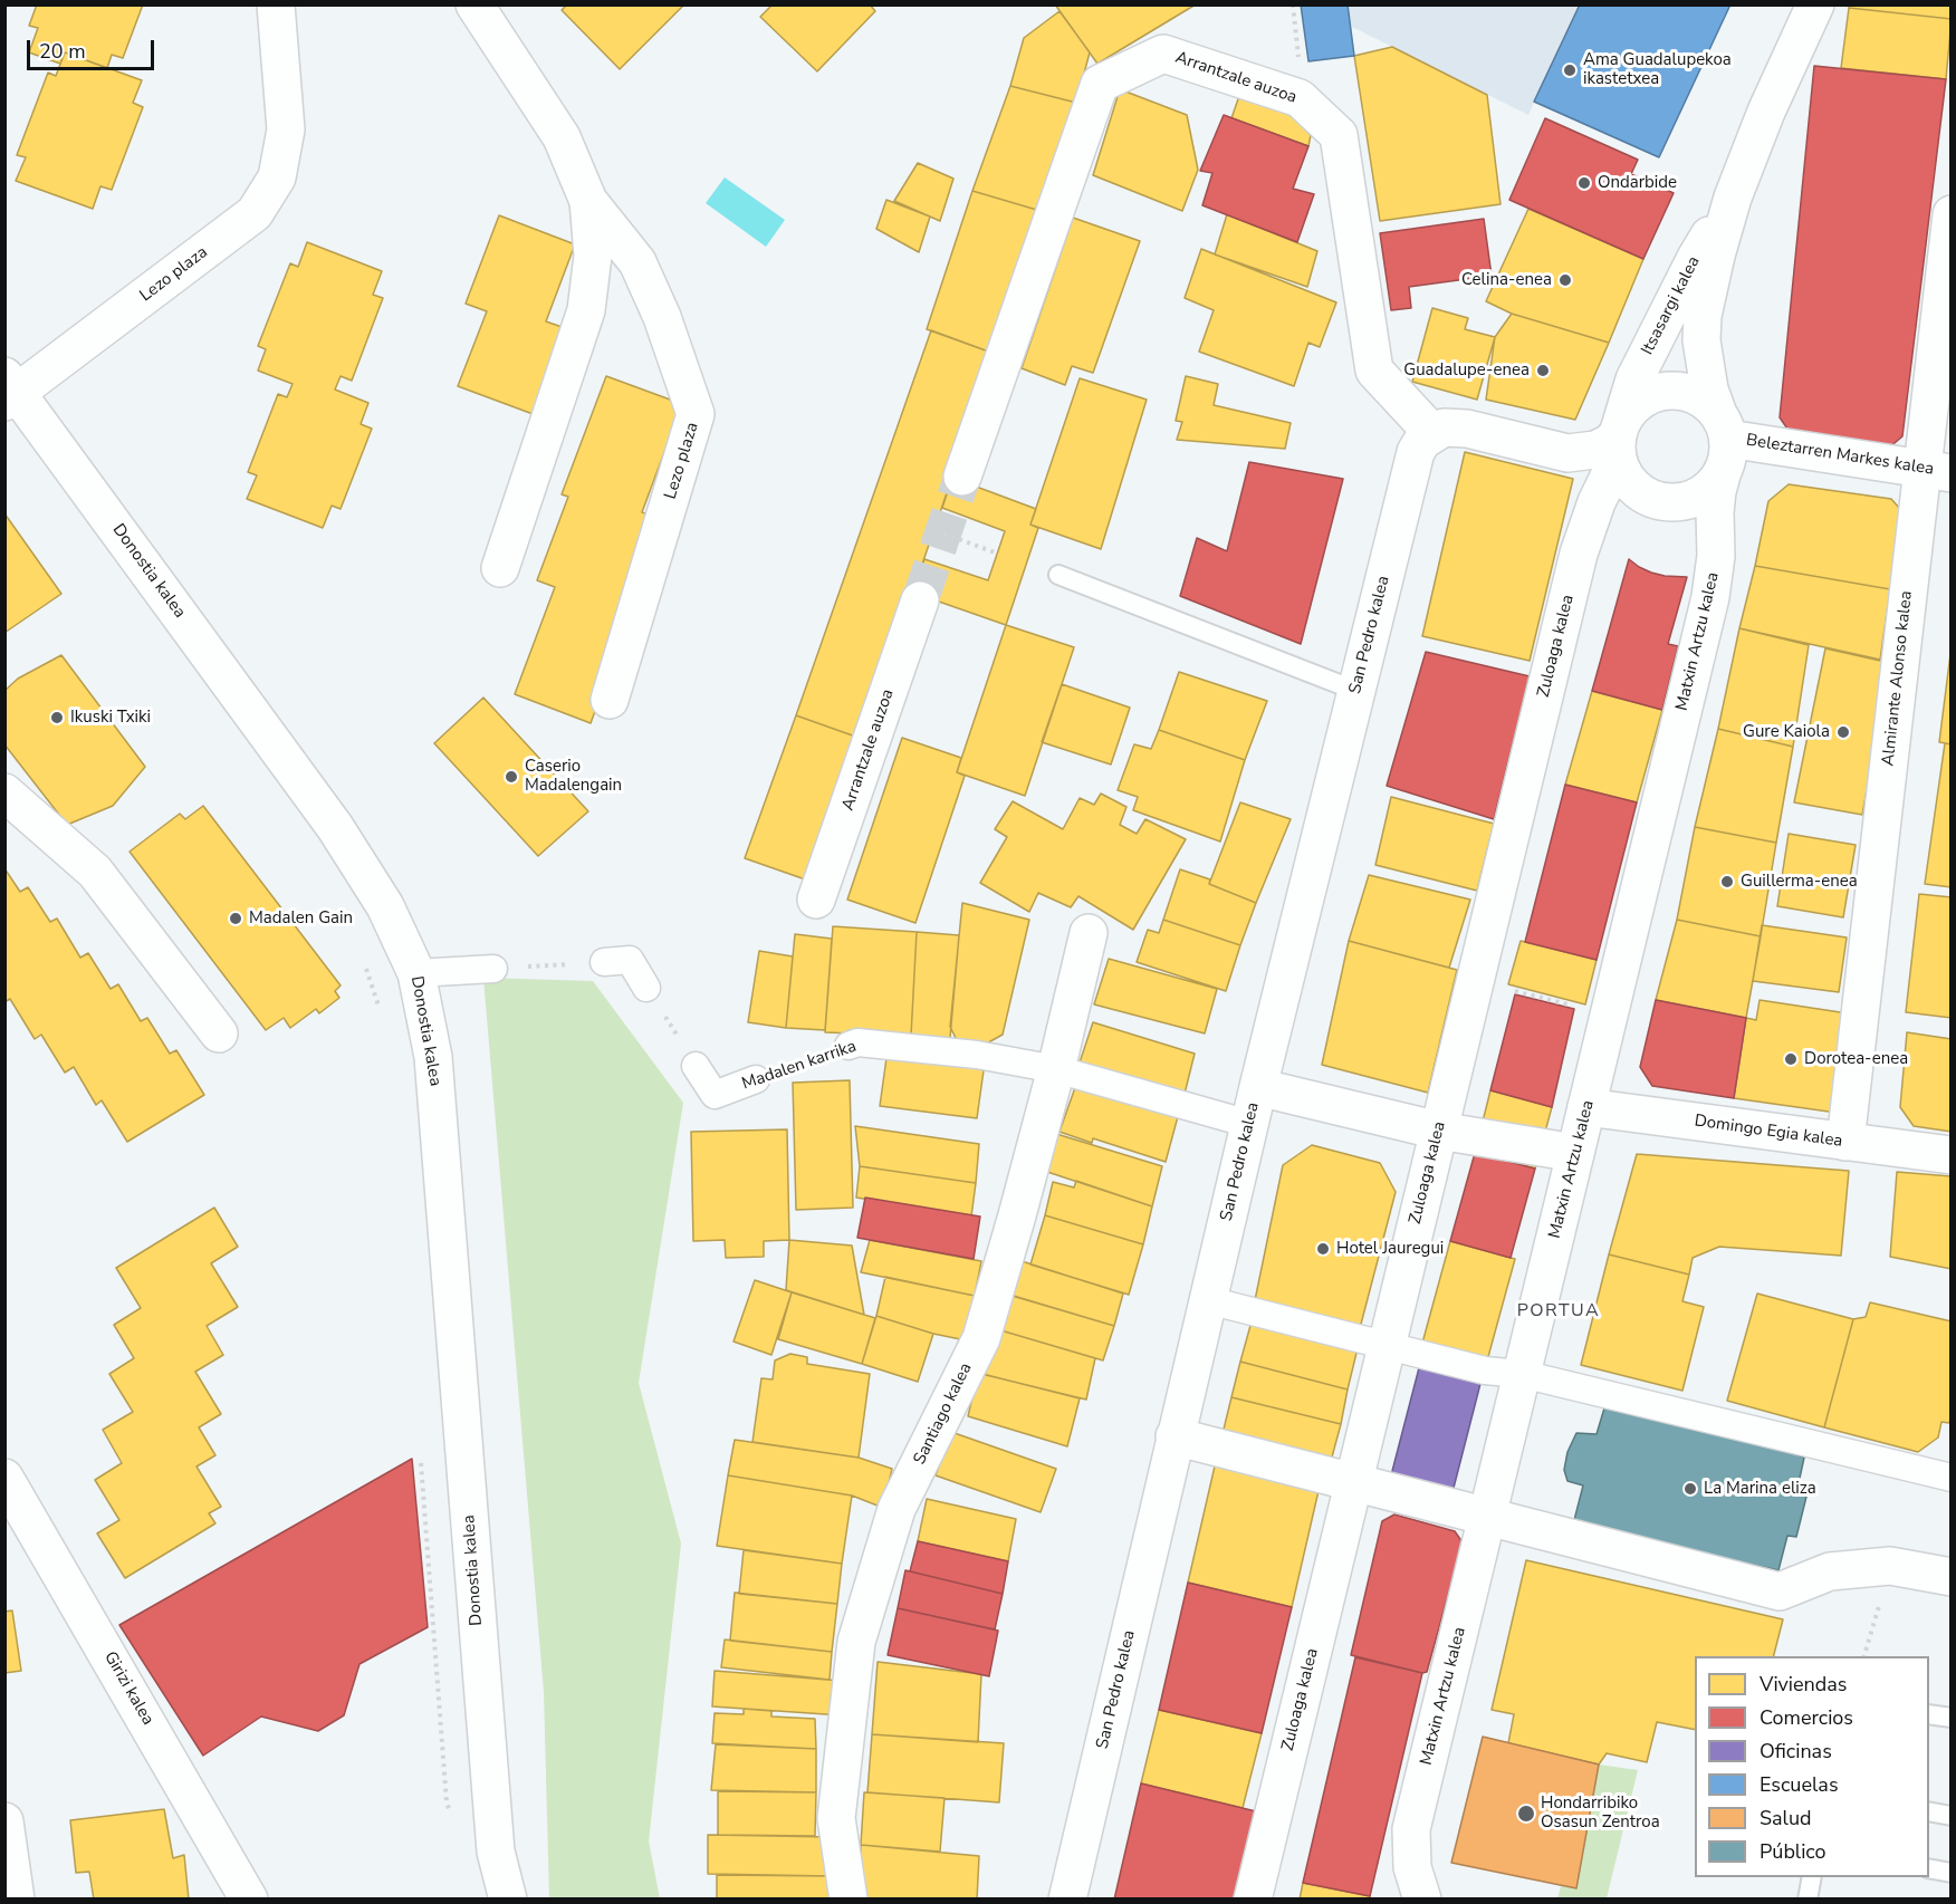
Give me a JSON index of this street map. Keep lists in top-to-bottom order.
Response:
{
  "streets": {
    "street": [
      "Arrantzale auzoa",
      "Lezo plaza",
      "Itsasargi kalea",
      "Beleztarren Markes kalea",
      "Donostia kalea",
      "San Pedro kalea",
      "Matxin Artzu kalea",
      "Zuloaga kalea",
      "Almirante Alonso kalea",
      "Madalen karrika",
      "Domingo Egia kalea",
      "Santiago kalea",
      "Girizi kalea"
    ]
  },
  "crossings": [
    ["Arrantzale auzoa", "San Pedro kalea"],
    ["Lezo plaza", "Donostia kalea"],
    ["Itsasargi kalea", "Beleztarren Markes kalea"],
    ["Itsasargi kalea", "Matxin Artzu kalea"],
    ["Itsasargi kalea", "Zuloaga kalea"],
    ["Beleztarren Markes kalea", "Matxin Artzu kalea"],
    ["Beleztarren Markes kalea", "Zuloaga kalea"],
    ["Beleztarren Markes kalea", "Almirante Alonso kalea"],
    ["San Pedro kalea", "Madalen karrika"],
    ["Matxin Artzu kalea", "Zuloaga kalea"],
    ["Matxin Artzu kalea", "Domingo Egia kalea"],
    ["Almirante Alonso kalea", "Domingo Egia kalea"],
    ["Madalen karrika", "Santiago kalea"]
  ],
  "districts": ["PORTUA"],
  "places": [
    "Ama Guadalupekoa ikastetxea",
    "Ondarbide",
    "Celina-enea",
    "Guadalupe-enea",
    "Ikuski Txiki",
    "Gure Kaiola",
    "Caserio Madalengain",
    "Guillerma-enea",
    "Madalen Gain",
    "Dorotea-enea",
    "Hotel Jauregui",
    "La Marina eliza",
    "Hondarribiko Osasun Zentroa"
  ],
  "legend": [
    "Viviendas",
    "Comercios",
    "Oficinas",
    "Escuelas",
    "Salud",
    "Público"
  ],
  "scale_bar": "20 m"
}
